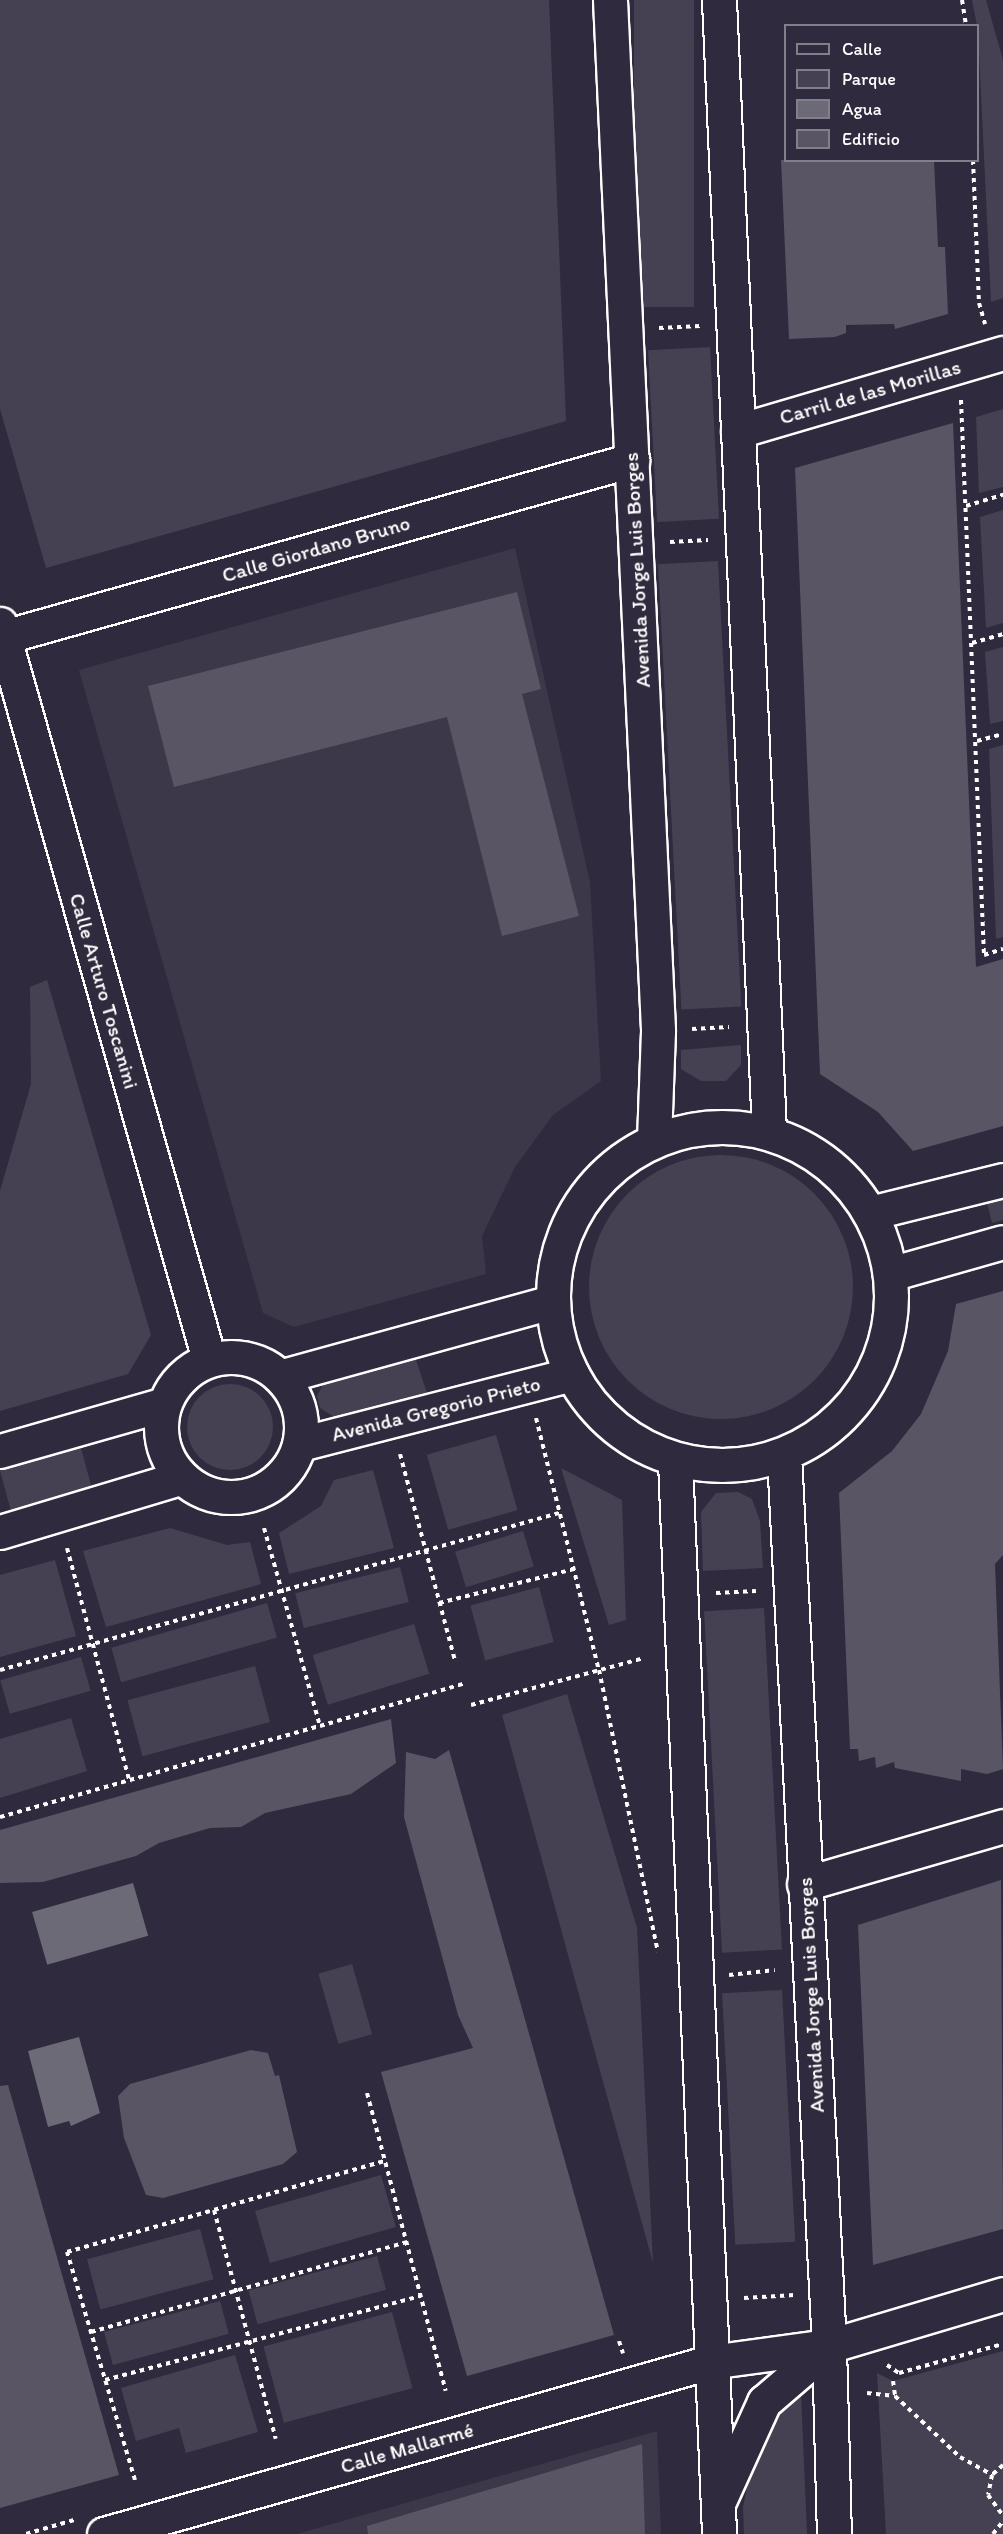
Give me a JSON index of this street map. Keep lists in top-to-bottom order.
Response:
{
  "streets": {
    "main road": [
      "Carril de las Morillas",
      "Calle Giordano Bruno",
      "Avenida Jorge Luis Borges",
      "Calle Arturo Toscanini",
      "Avenida Gregorio Prieto",
      "Calle Mallarmé"
    ]
  },
  "crossings": [
    ["Calle Giordano Bruno", "Avenida Jorge Luis Borges"],
    ["Calle Giordano Bruno", "Calle Arturo Toscanini"],
    ["Avenida Jorge Luis Borges", "Calle Mallarmé"],
    ["Calle Arturo Toscanini", "Avenida Gregorio Prieto"]
  ],
  "legend": [
    "Calle",
    "Parque",
    "Agua",
    "Edificio"
  ]
}
